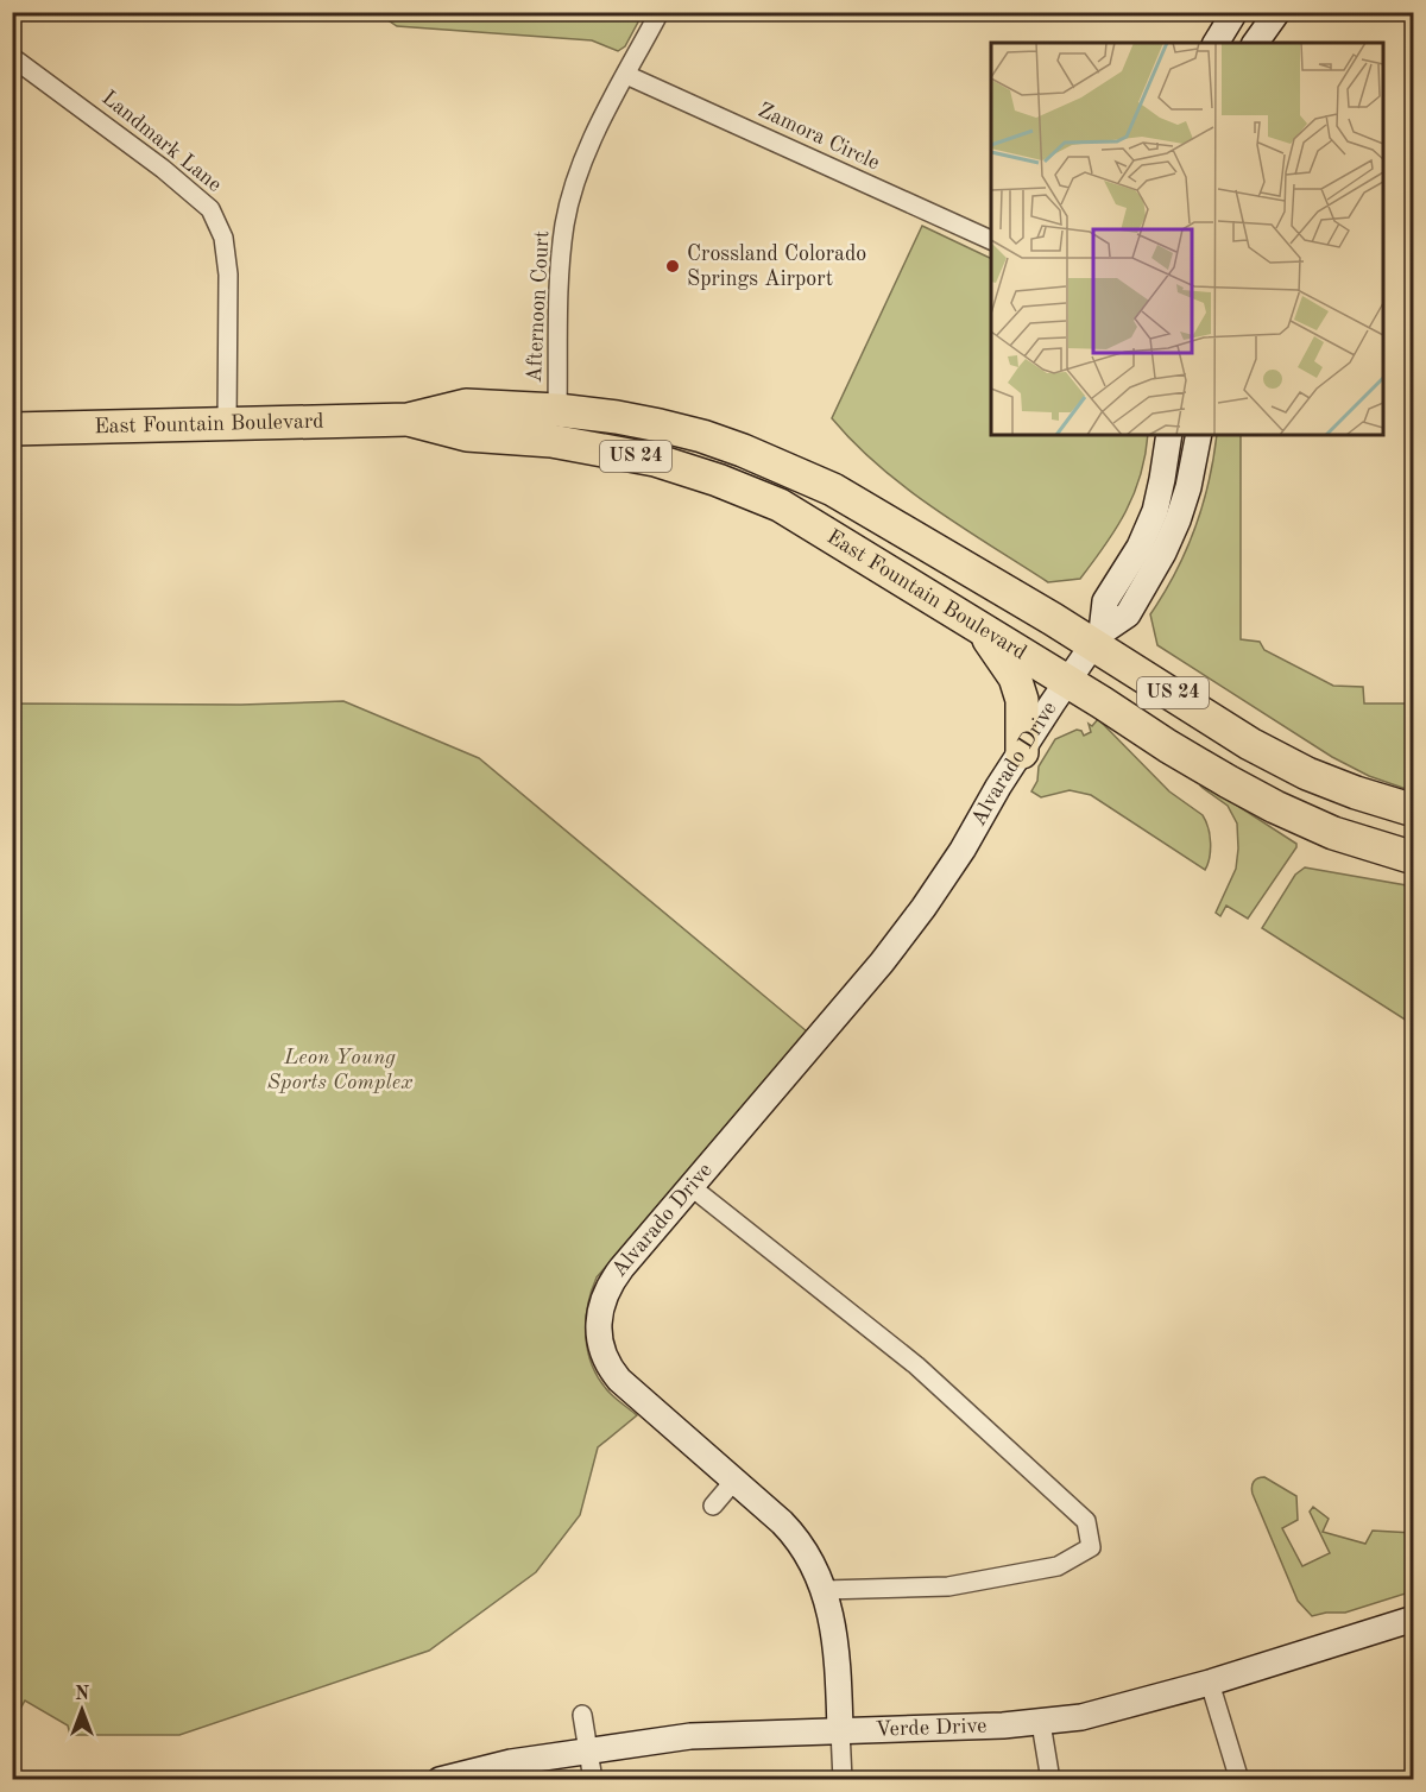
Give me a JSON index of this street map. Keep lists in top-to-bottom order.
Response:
{
  "streets": {
    "highway": ["East Fountain Boulevard", "US 24"],
    "street": [
      "Zamora Circle",
      "Landmark Lane",
      "Afternoon Court",
      "Alvarado Drive",
      "Verde Drive"
    ]
  },
  "crossings": [
    ["Zamora Circle", "Afternoon Court"],
    ["Landmark Lane", "East Fountain Boulevard"],
    ["Afternoon Court", "East Fountain Boulevard"],
    ["East Fountain Boulevard", "Alvarado Drive"],
    ["Alvarado Drive", "Verde Drive"]
  ],
  "parks": ["Leon Young Sports Complex"],
  "places": ["Crossland Colorado Springs Airport"],
  "north": "top"
}
